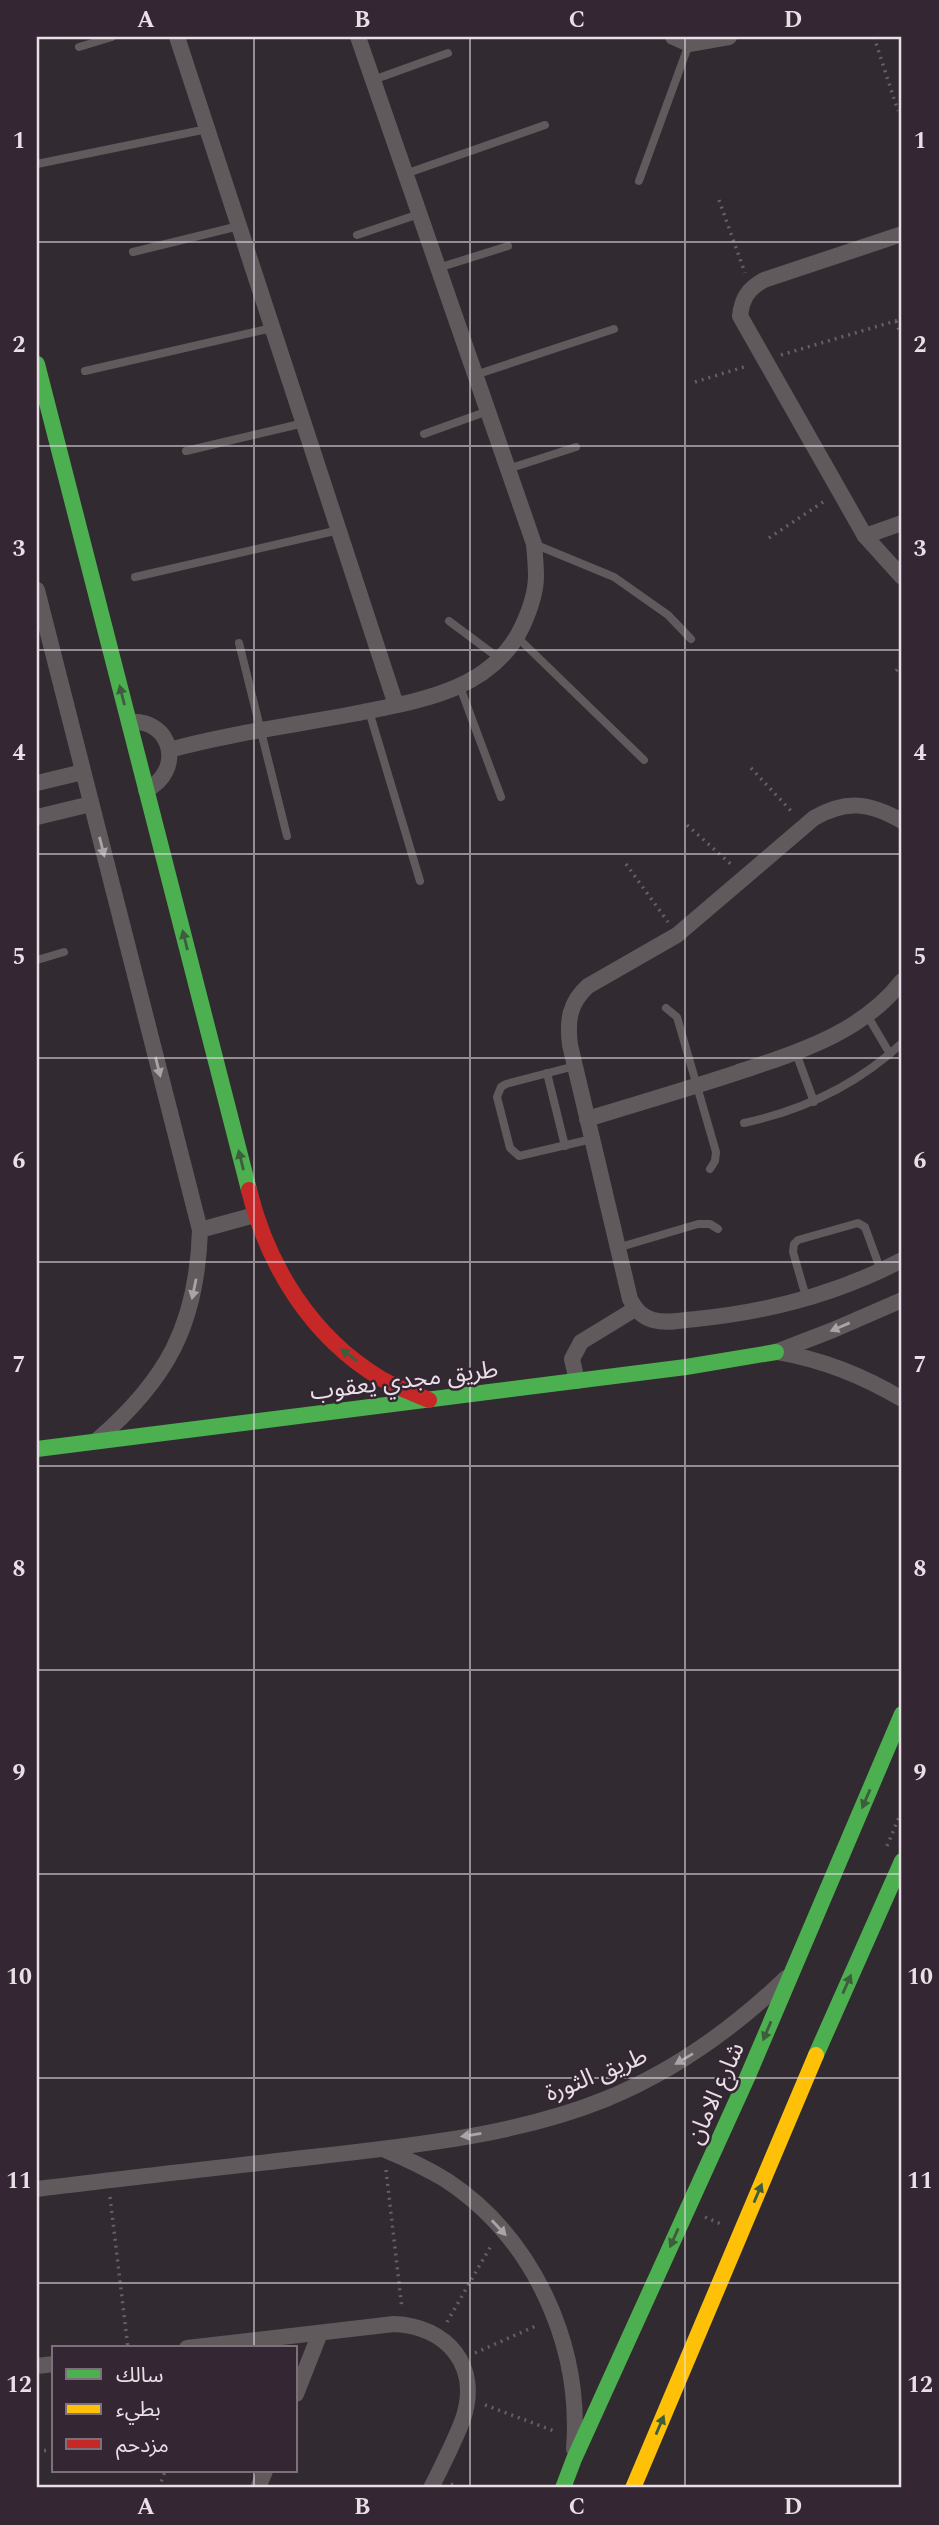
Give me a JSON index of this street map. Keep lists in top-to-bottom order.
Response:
{
  "streets": {
    "street": ["طريق مجدي يعقوب", "طريق الثورة", "شارع الامان"]
  },
  "crossings": [
    ["طريق الثورة", "شارع الامان"]
  ],
  "legend": ["سالك", "بطيء", "مزدحم"],
  "grid": {
    "columns": [
      "A",
      "B",
      "C",
      "D"
    ],
    "rows": [
      "1",
      "2",
      "3",
      "4",
      "5",
      "6",
      "7",
      "8",
      "9",
      "10",
      "11",
      "12"
    ]
  }
}
